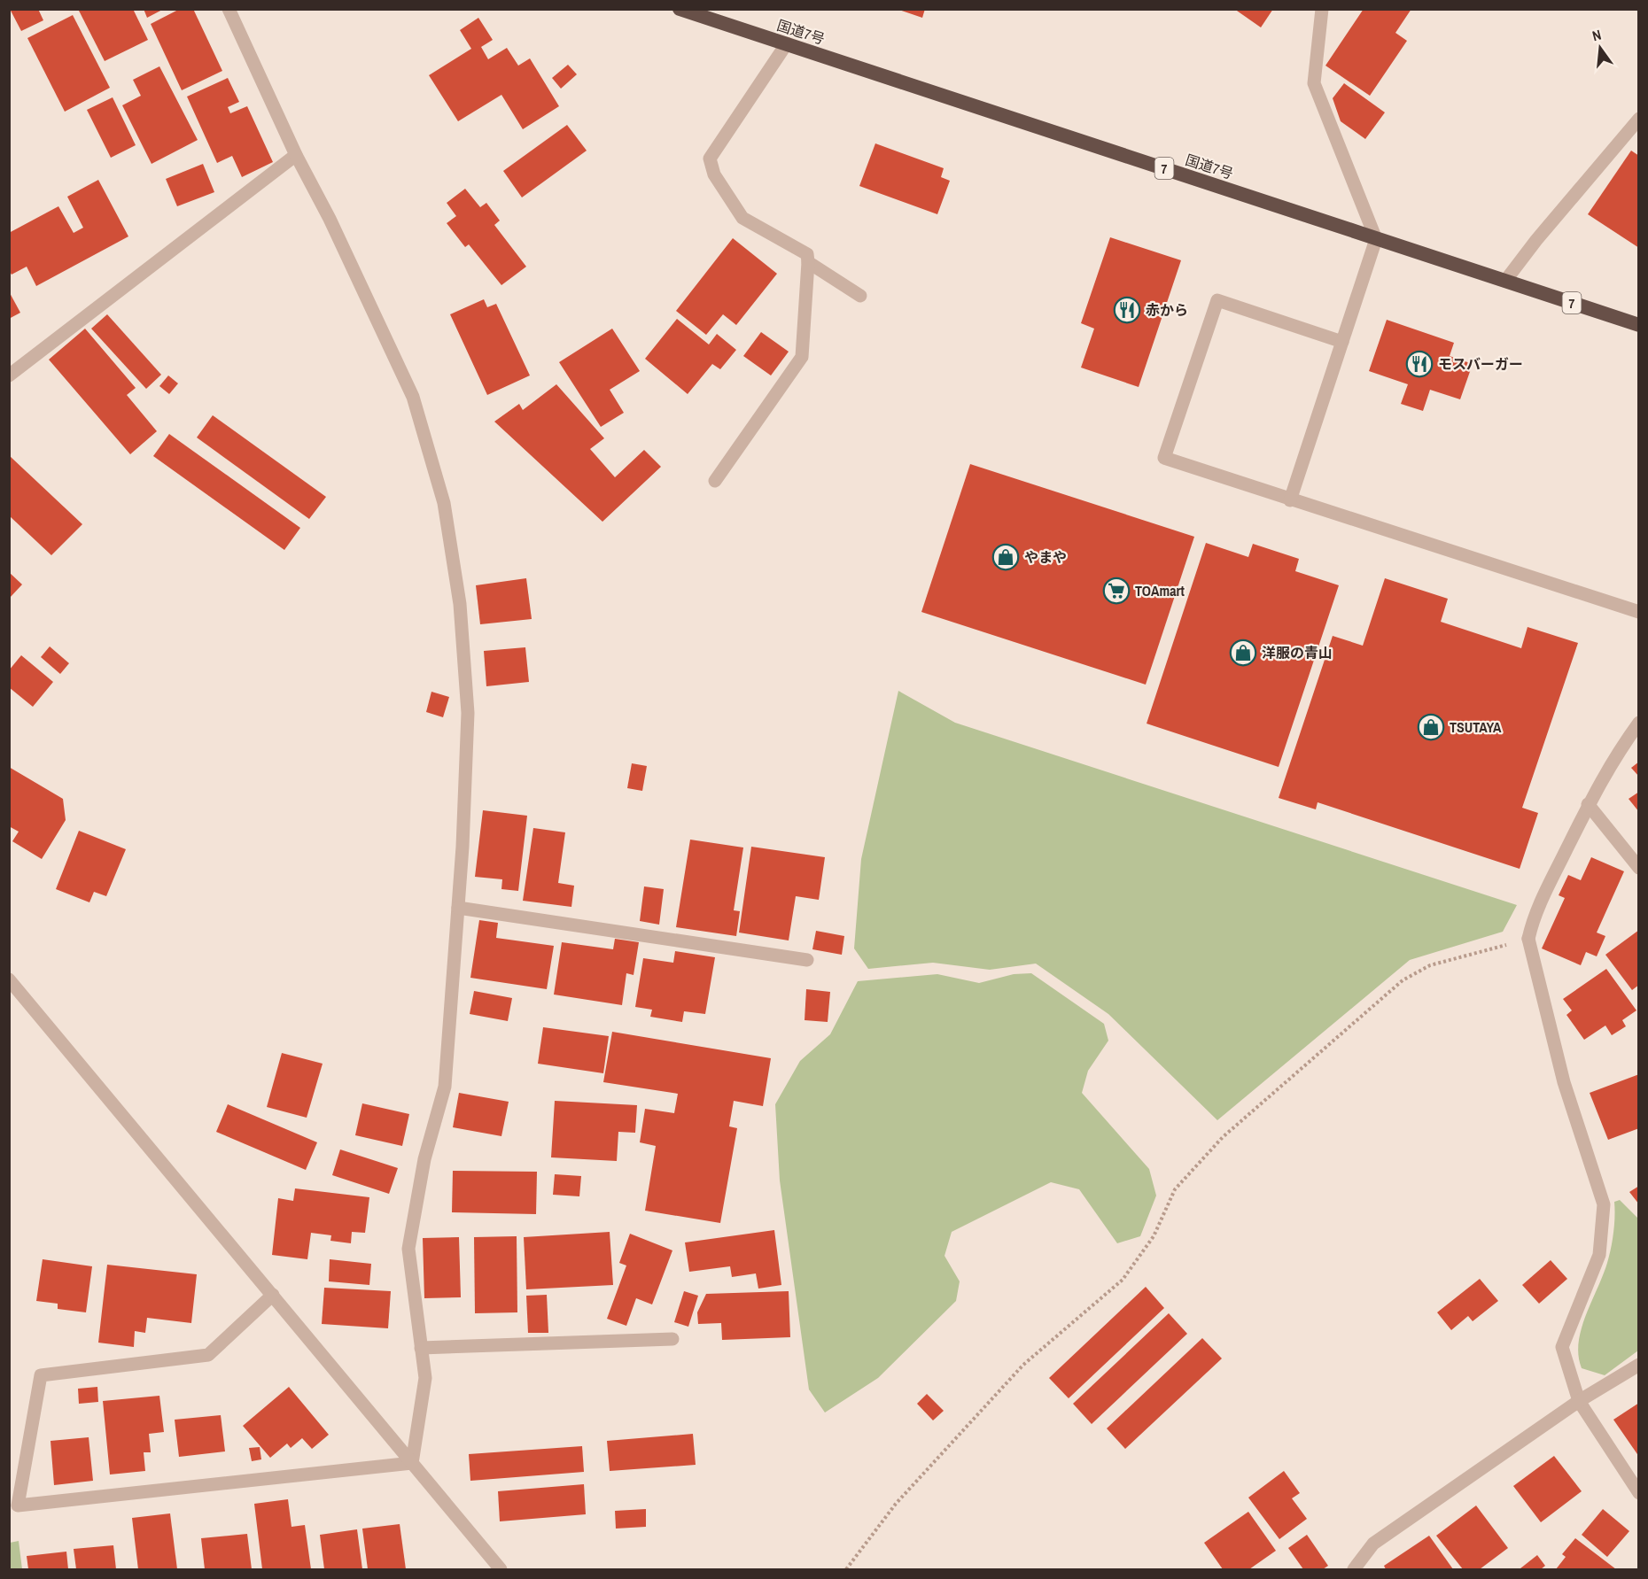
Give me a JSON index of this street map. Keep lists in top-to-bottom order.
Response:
{
  "streets": {
    "highway": ["国道7号", "7"]
  },
  "places": {
    "restaurant": ["赤から", "モスバーガー"],
    "shop": ["やまや", "洋服の青山", "TSUTAYA"],
    "supermarket": ["TOAmart"]
  },
  "north": "top"
}
